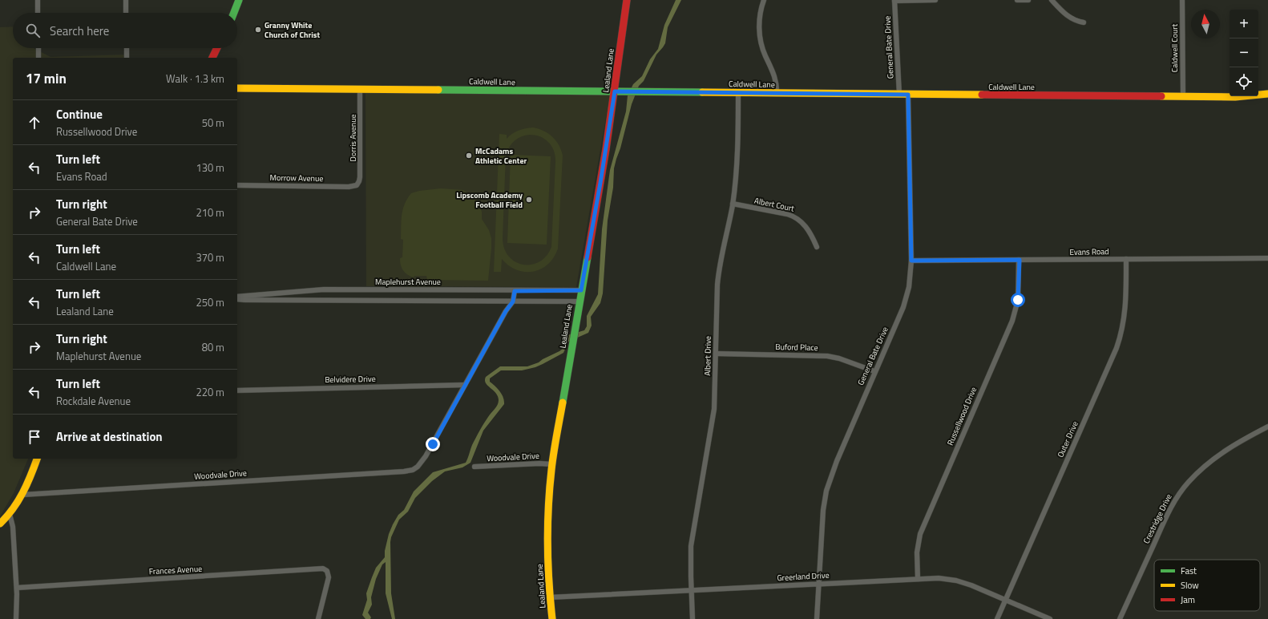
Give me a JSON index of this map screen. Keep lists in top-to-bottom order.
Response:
{
  "streets": {
    "street": [
      "General Bate Drive",
      "Caldwell Court",
      "Lealand Lane",
      "Caldwell Lane",
      "Dorris Avenue",
      "Morrow Avenue",
      "Albert Court",
      "Evans Road",
      "Maplehurst Avenue",
      "Buford Place",
      "Albert Drive",
      "Belvidere Drive",
      "Russellwood Drive",
      "Outer Drive",
      "Woodvale Drive",
      "Crestridge Drive",
      "Frances Avenue",
      "Greerland Drive"
    ]
  },
  "crossings": [
    ["General Bate Drive", "Caldwell Lane"],
    ["General Bate Drive", "Evans Road"],
    ["General Bate Drive", "Buford Place"],
    ["General Bate Drive", "Greerland Drive"],
    ["Caldwell Court", "Caldwell Lane"],
    ["Lealand Lane", "Caldwell Lane"],
    ["Lealand Lane", "Maplehurst Avenue"],
    ["Lealand Lane", "Woodvale Drive"],
    ["Lealand Lane", "Greerland Drive"],
    ["Caldwell Lane", "Dorris Avenue"],
    ["Caldwell Lane", "Albert Drive"],
    ["Dorris Avenue", "Morrow Avenue"],
    ["Albert Court", "Albert Drive"],
    ["Evans Road", "Russellwood Drive"],
    ["Evans Road", "Outer Drive"],
    ["Buford Place", "Albert Drive"],
    ["Albert Drive", "Greerland Drive"],
    ["Belvidere Drive", "Woodvale Drive"],
    ["Russellwood Drive", "Greerland Drive"],
    ["Outer Drive", "Greerland Drive"]
  ],
  "places": ["Granny White Church of Christ", "McCadams Athletic Center", "Lipscomb Academy Football Field"],
  "legend": ["Fast", "Slow", "Jam"],
  "north": "top",
  "page": {
    "map_buttons": ["+", "−"],
    "search": "Search here",
    "heading": ["17 min", "Walk · 1.3 km"],
    "list": [
      ["Continue", "Russellwood Drive", "50 m"],
      ["Turn left", "Evans Road", "130 m"],
      ["Turn right", "General Bate Drive", "210 m"],
      ["Turn left", "Caldwell Lane", "370 m"],
      ["Turn left", "Lealand Lane", "250 m"],
      ["Turn right", "Maplehurst Avenue", "80 m"],
      ["Turn left", "Rockdale Avenue", "220 m"],
      "Arrive at destination"
    ]
  }
}
